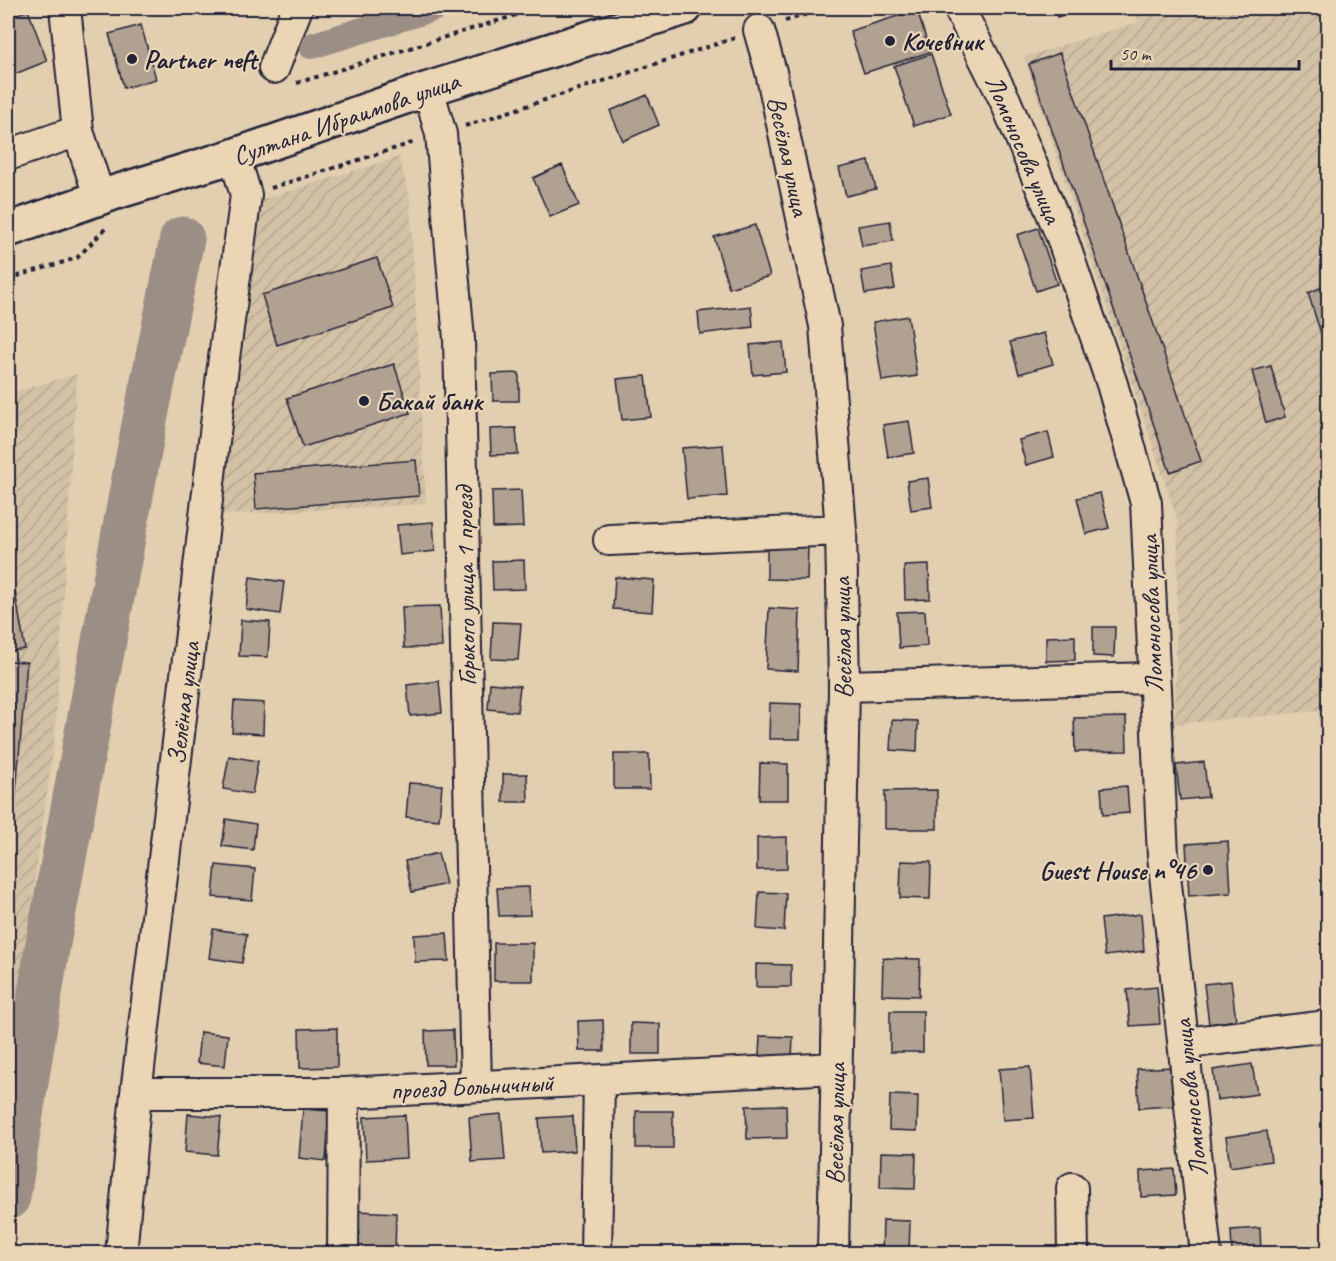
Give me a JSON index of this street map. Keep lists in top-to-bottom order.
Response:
{
  "streets": {
    "main road": ["Султана Ибраимова улица"],
    "street": [
      "Ломоносова улица",
      "Весёлая улица",
      "Горького улица 1 проезд",
      "Зелёная улица",
      "проезд Больничный"
    ]
  },
  "crossings": [
    ["Султана Ибраимова улица", "Горького улица 1 проезд"],
    ["Султана Ибраимова улица", "Зелёная улица"],
    ["Весёлая улица", "проезд Больничный"],
    ["Горького улица 1 проезд", "проезд Больничный"],
    ["Зелёная улица", "проезд Больничный"]
  ],
  "places": [
    "Кочевник",
    "Partner neft",
    "Бакай банк",
    "Guest House n°46"
  ],
  "scale_bar": "50 m"
}
